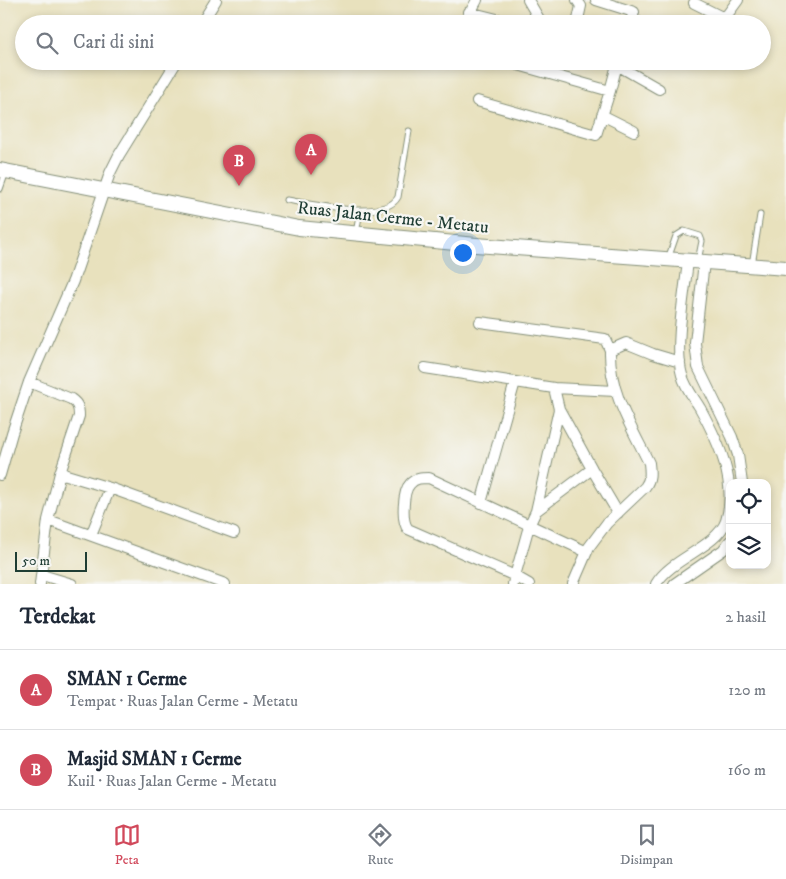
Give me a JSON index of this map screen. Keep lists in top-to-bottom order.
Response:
{
  "streets": {
    "main road": ["Ruas Jalan Cerme - Metatu"]
  },
  "scale_bar": "50 m",
  "page": {
    "search": "Cari di sini",
    "pins": ["A", "B"],
    "scale": "50 m",
    "heading": ["Terdekat", "2 hasil"],
    "list": [
      {
        "mark": "A",
        "name": "SMAN 1 Cerme",
        "note": "Tempat · Ruas Jalan Cerme - Metatu",
        "value": "120 m"
      },
      {
        "mark": "B",
        "name": "Masjid SMAN 1 Cerme",
        "note": "Kuil · Ruas Jalan Cerme - Metatu",
        "value": "160 m"
      }
    ],
    "nav": ["Peta", "Rute", "Disimpan"]
  }
}
